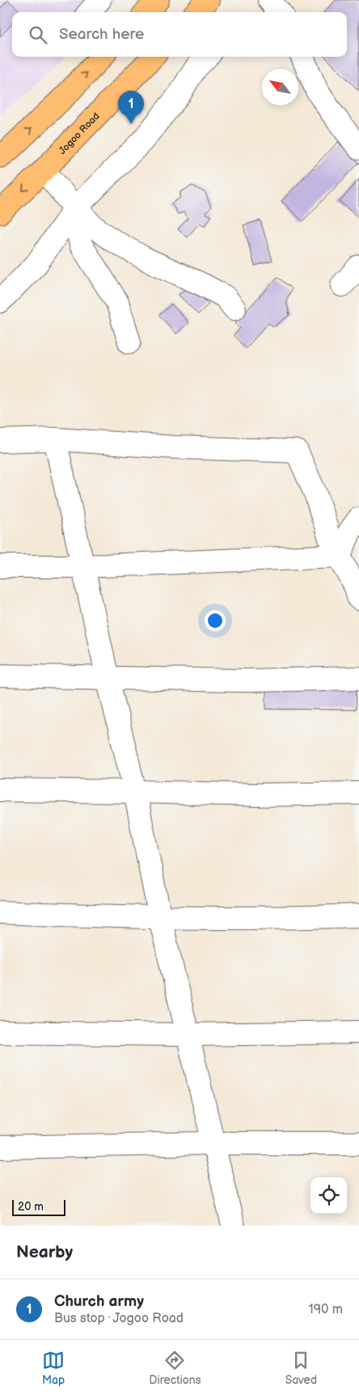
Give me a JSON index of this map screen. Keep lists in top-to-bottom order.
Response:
{
  "streets": {
    "main road": ["Jogoo Road"]
  },
  "scale_bar": "20 m",
  "north": "top left",
  "page": {
    "search": "Search here",
    "pins": "1",
    "scale": "20 m",
    "heading": "Nearby",
    "list": [
      {
        "mark": "1",
        "name": "Church army",
        "note": "Bus stop · Jogoo Road",
        "value": "190 m"
      }
    ],
    "nav": ["Map", "Directions", "Saved"]
  }
}
